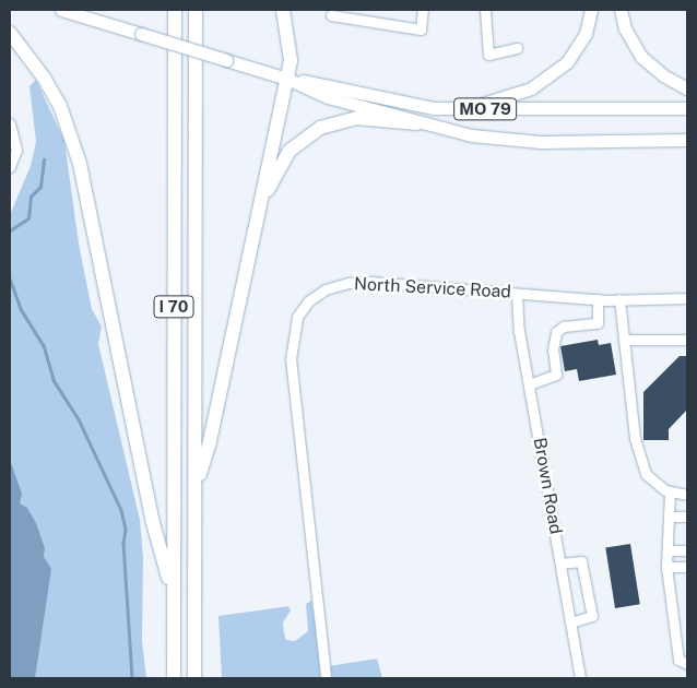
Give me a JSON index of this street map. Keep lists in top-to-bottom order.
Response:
{
  "streets": {
    "highway": ["I 70"],
    "main road": ["MO 79"],
    "street": ["North Service Road", "Brown Road"]
  },
  "crossings": [
    ["North Service Road", "Brown Road"]
  ]
}
